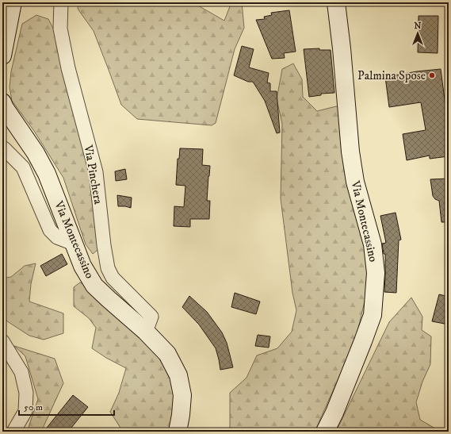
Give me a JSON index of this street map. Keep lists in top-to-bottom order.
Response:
{
  "streets": {
    "street": ["Via Pinchera", "Via Montecassino"]
  },
  "crossings": [
    ["Via Pinchera", "Via Montecassino"]
  ],
  "places": ["Palmina Spose"],
  "scale_bar": "50 m",
  "north": "top"
}
